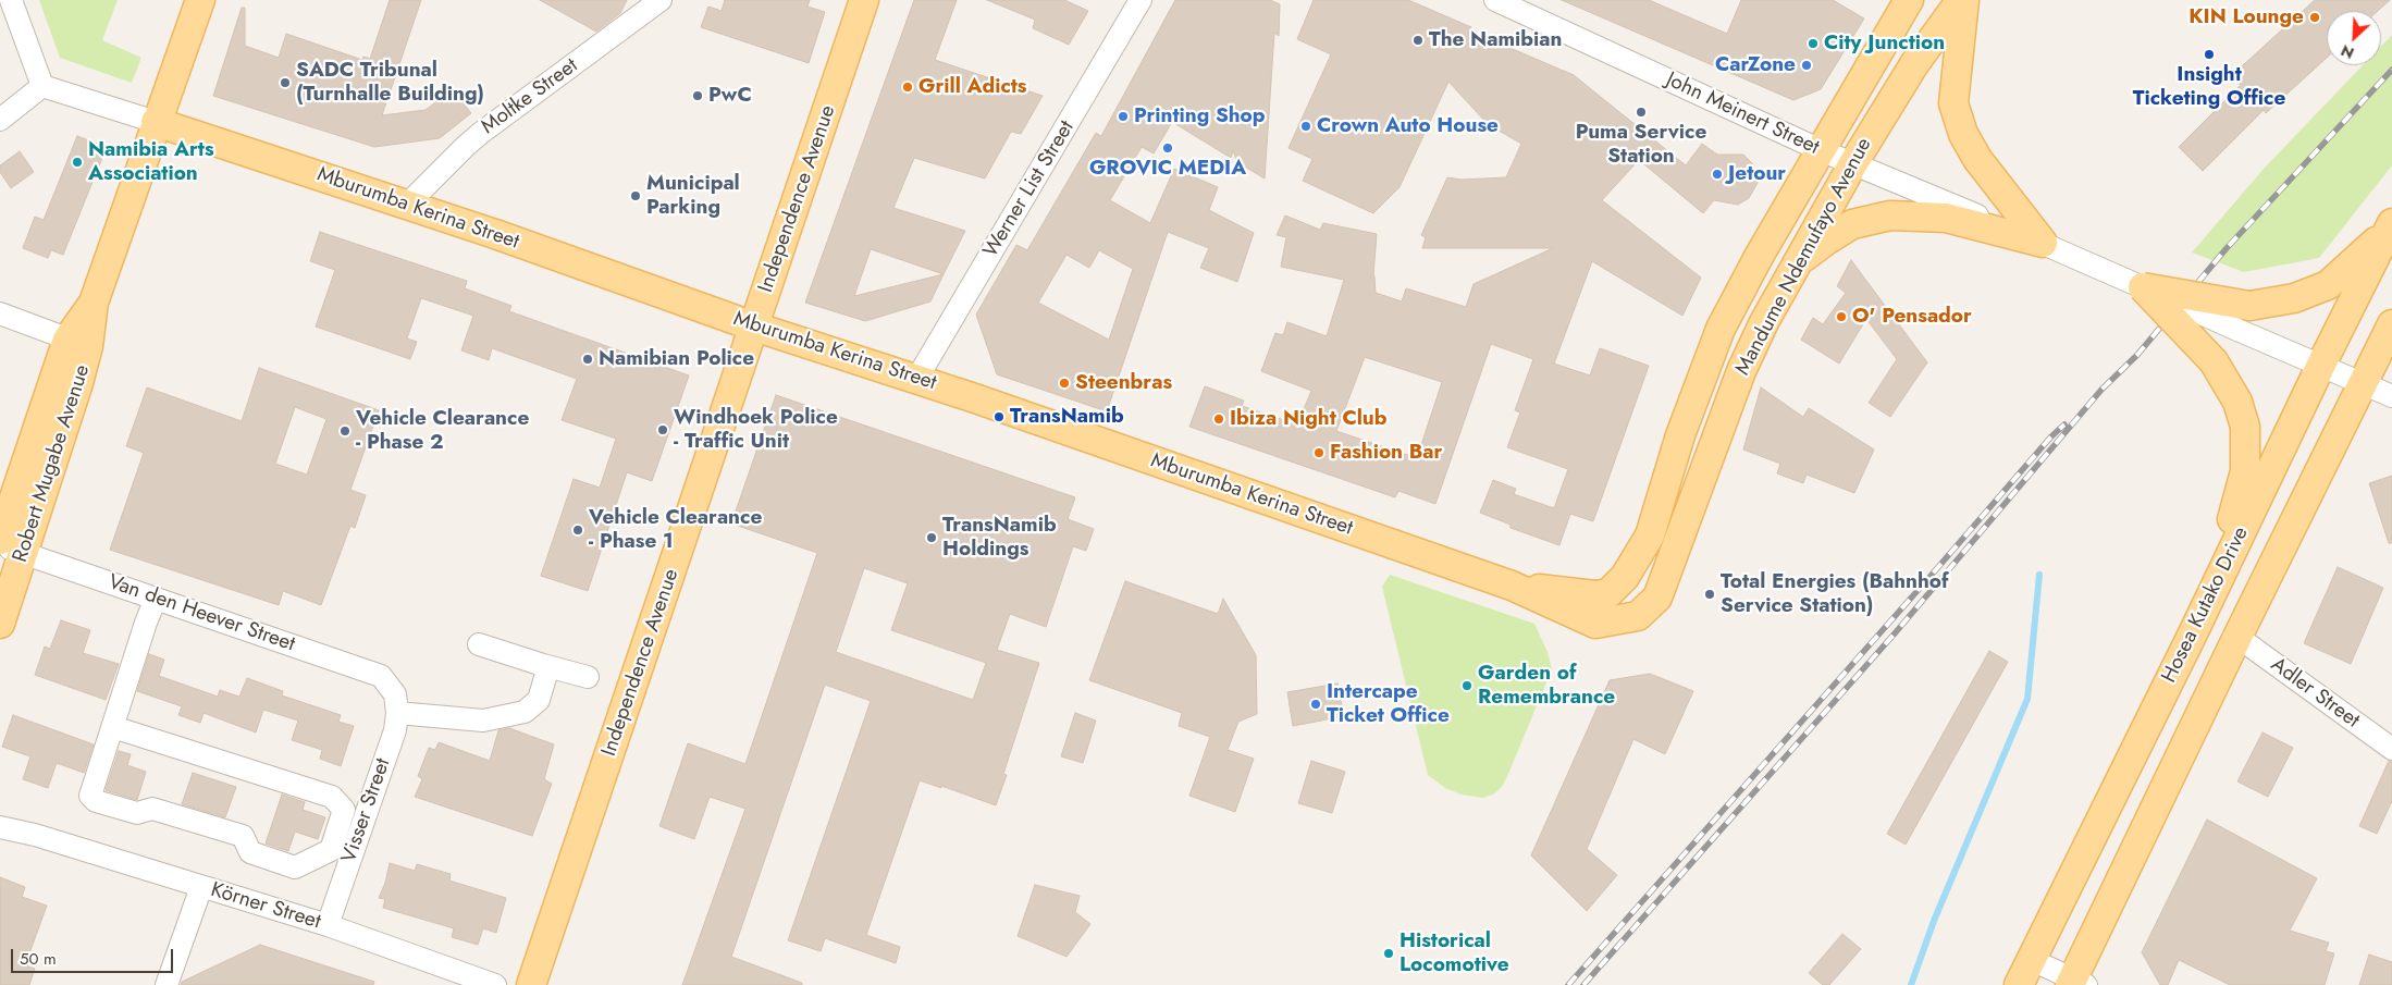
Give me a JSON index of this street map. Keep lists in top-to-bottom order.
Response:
{
  "streets": {
    "main road": [
      "Independence Avenue",
      "Mburumba Kerina Street",
      "Mandume Ndemufayo Avenue",
      "Robert Mugabe Avenue",
      "Hosea Kutako Drive"
    ],
    "street": [
      "Moltke Street",
      "John Meinert Street",
      "Werner List Street",
      "Van den Heever Street",
      "Adler Street",
      "Visser Street",
      "Körner Street"
    ]
  },
  "crossings": [
    ["Moltke Street", "Mburumba Kerina Street"],
    ["John Meinert Street", "Mandume Ndemufayo Avenue"],
    ["Werner List Street", "Mburumba Kerina Street"],
    ["Independence Avenue", "Mburumba Kerina Street"],
    ["Mburumba Kerina Street", "Mandume Ndemufayo Avenue"],
    ["Mburumba Kerina Street", "Robert Mugabe Avenue"],
    ["Robert Mugabe Avenue", "Van den Heever Street"],
    ["Hosea Kutako Drive", "Adler Street"],
    ["Van den Heever Street", "Visser Street"],
    ["Visser Street", "Körner Street"]
  ],
  "places": [
    "KIN Lounge",
    "The Namibian",
    "City Junction",
    "Insight Ticketing Office",
    "CarZone",
    "SADC Tribunal (Turnhalle Building)",
    "Grill Adicts",
    "PwC",
    "Puma Service Station",
    "Printing Shop",
    "Crown Auto House",
    "GROVIC MEDIA",
    "Namibia Arts Association",
    "Jetour",
    "Municipal Parking",
    "O' Pensador",
    "Namibian Police",
    "Steenbras",
    "TransNamib",
    "Ibiza Night Club",
    "Windhoek Police - Traffic Unit",
    "Vehicle Clearance - Phase 2",
    "Fashion Bar",
    "Vehicle Clearance - Phase 1",
    "TransNamib Holdings",
    "Total Energies (Bahnhof Service Station)",
    "Garden of Remembrance",
    "Intercape Ticket Office",
    "Historical Locomotive"
  ],
  "scale_bar": "50 m",
  "north": "bottom left"
}
